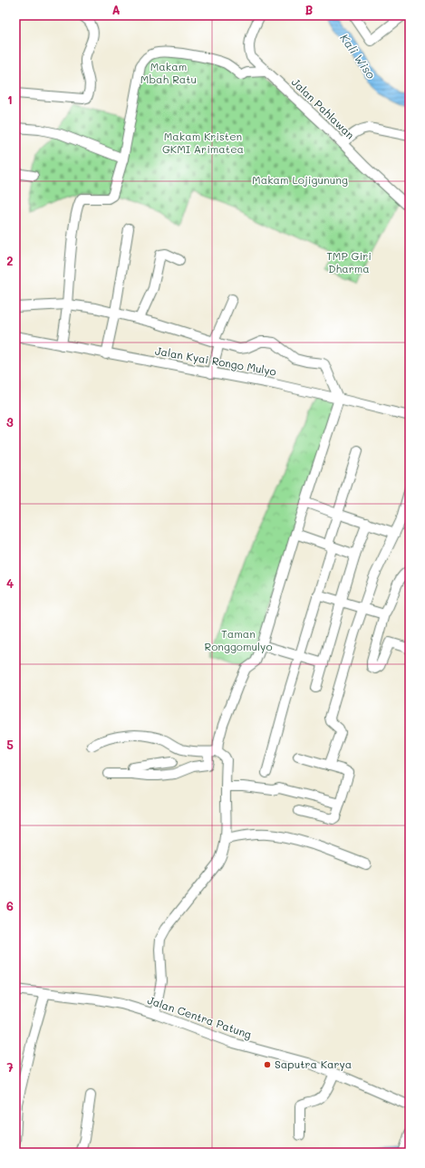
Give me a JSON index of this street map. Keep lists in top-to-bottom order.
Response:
{
  "streets": {
    "street": ["Jalan Pahlawan", "Jalan Kyai Rongo Mulyo", "Jalan Centra Patung"]
  },
  "water": ["Kali Wiso"],
  "parks": [
    "Makam Mbah Ratu",
    "Makam Kristen GKMI Arimatea",
    "Makam Lojigunung",
    "TMP Giri Dharma",
    "Taman Ronggomulyo"
  ],
  "places": ["Saputra Karya"],
  "grid": {
    "columns": ["A", "B"],
    "rows": [
      "1",
      "2",
      "3",
      "4",
      "5",
      "6",
      "7"
    ]
  }
}
